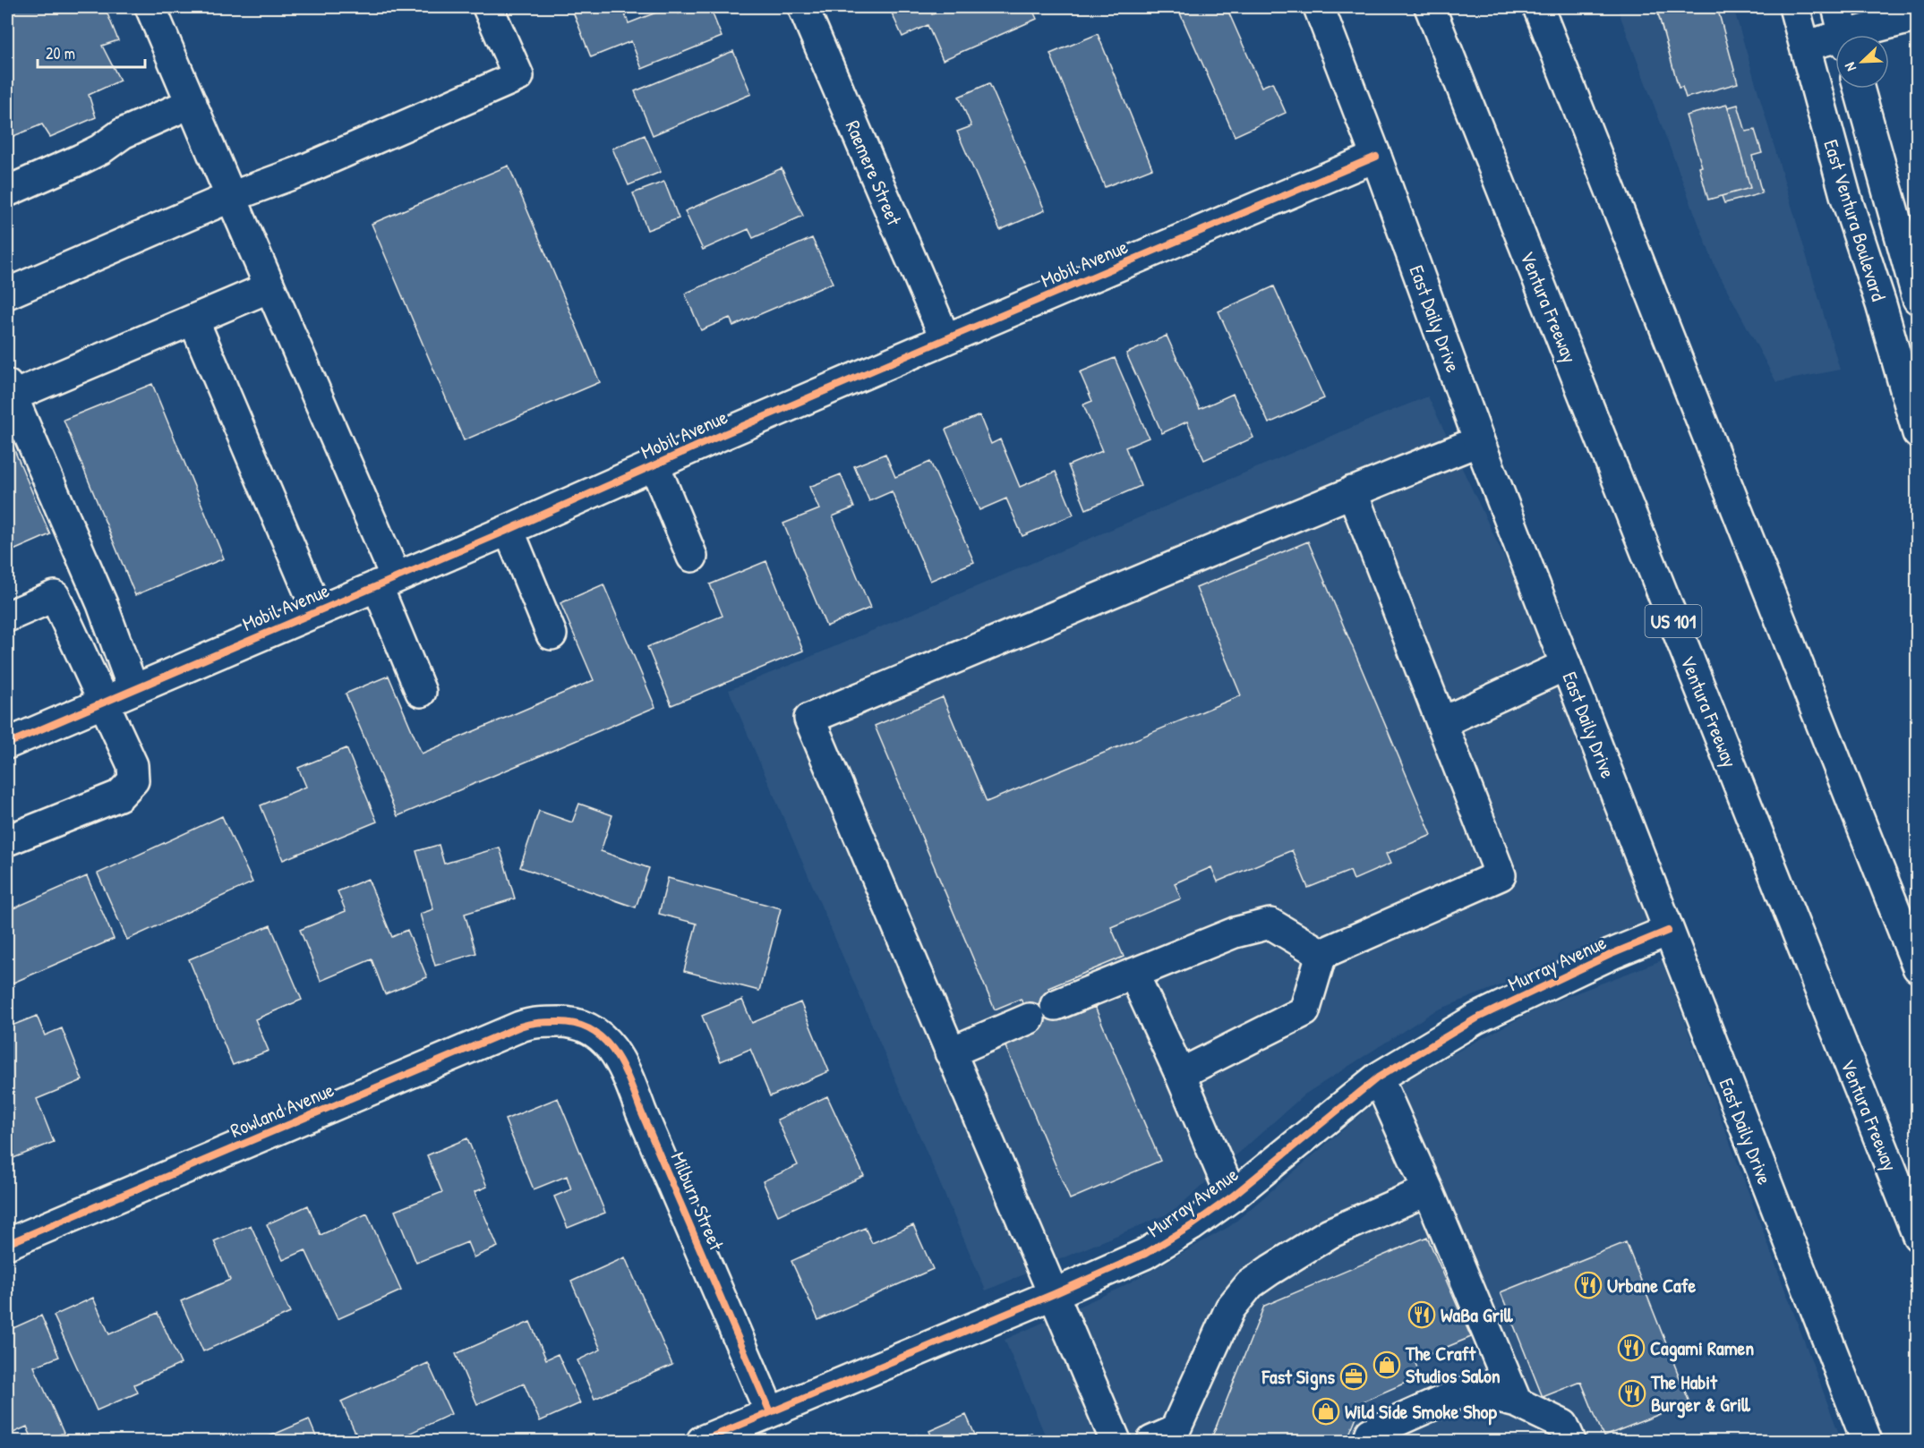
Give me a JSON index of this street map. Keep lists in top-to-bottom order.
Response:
{
  "streets": {
    "main road": [
      "Raemere Street",
      "East Ventura Boulevard",
      "Mobil Avenue",
      "Ventura Freeway",
      "East Daily Drive",
      "US 101",
      "Murray Avenue",
      "Rowland Avenue",
      "Milburn Street"
    ]
  },
  "crossings": [
    ["Raemere Street", "Mobil Avenue"],
    ["Mobil Avenue", "East Daily Drive"],
    ["East Daily Drive", "Murray Avenue"],
    ["Murray Avenue", "Milburn Street"],
    ["Rowland Avenue", "Milburn Street"]
  ],
  "places": {
    "restaurant": [
      "Urbane Cafe",
      "WaBa Grill",
      "Cagami Ramen",
      "The Habit Burger & Grill"
    ],
    "shop": ["The Craft Studios Salon", "Wild Side Smoke Shop"],
    "office": ["Fast Signs"]
  },
  "scale_bar": "20 m",
  "north": "bottom left"
}
